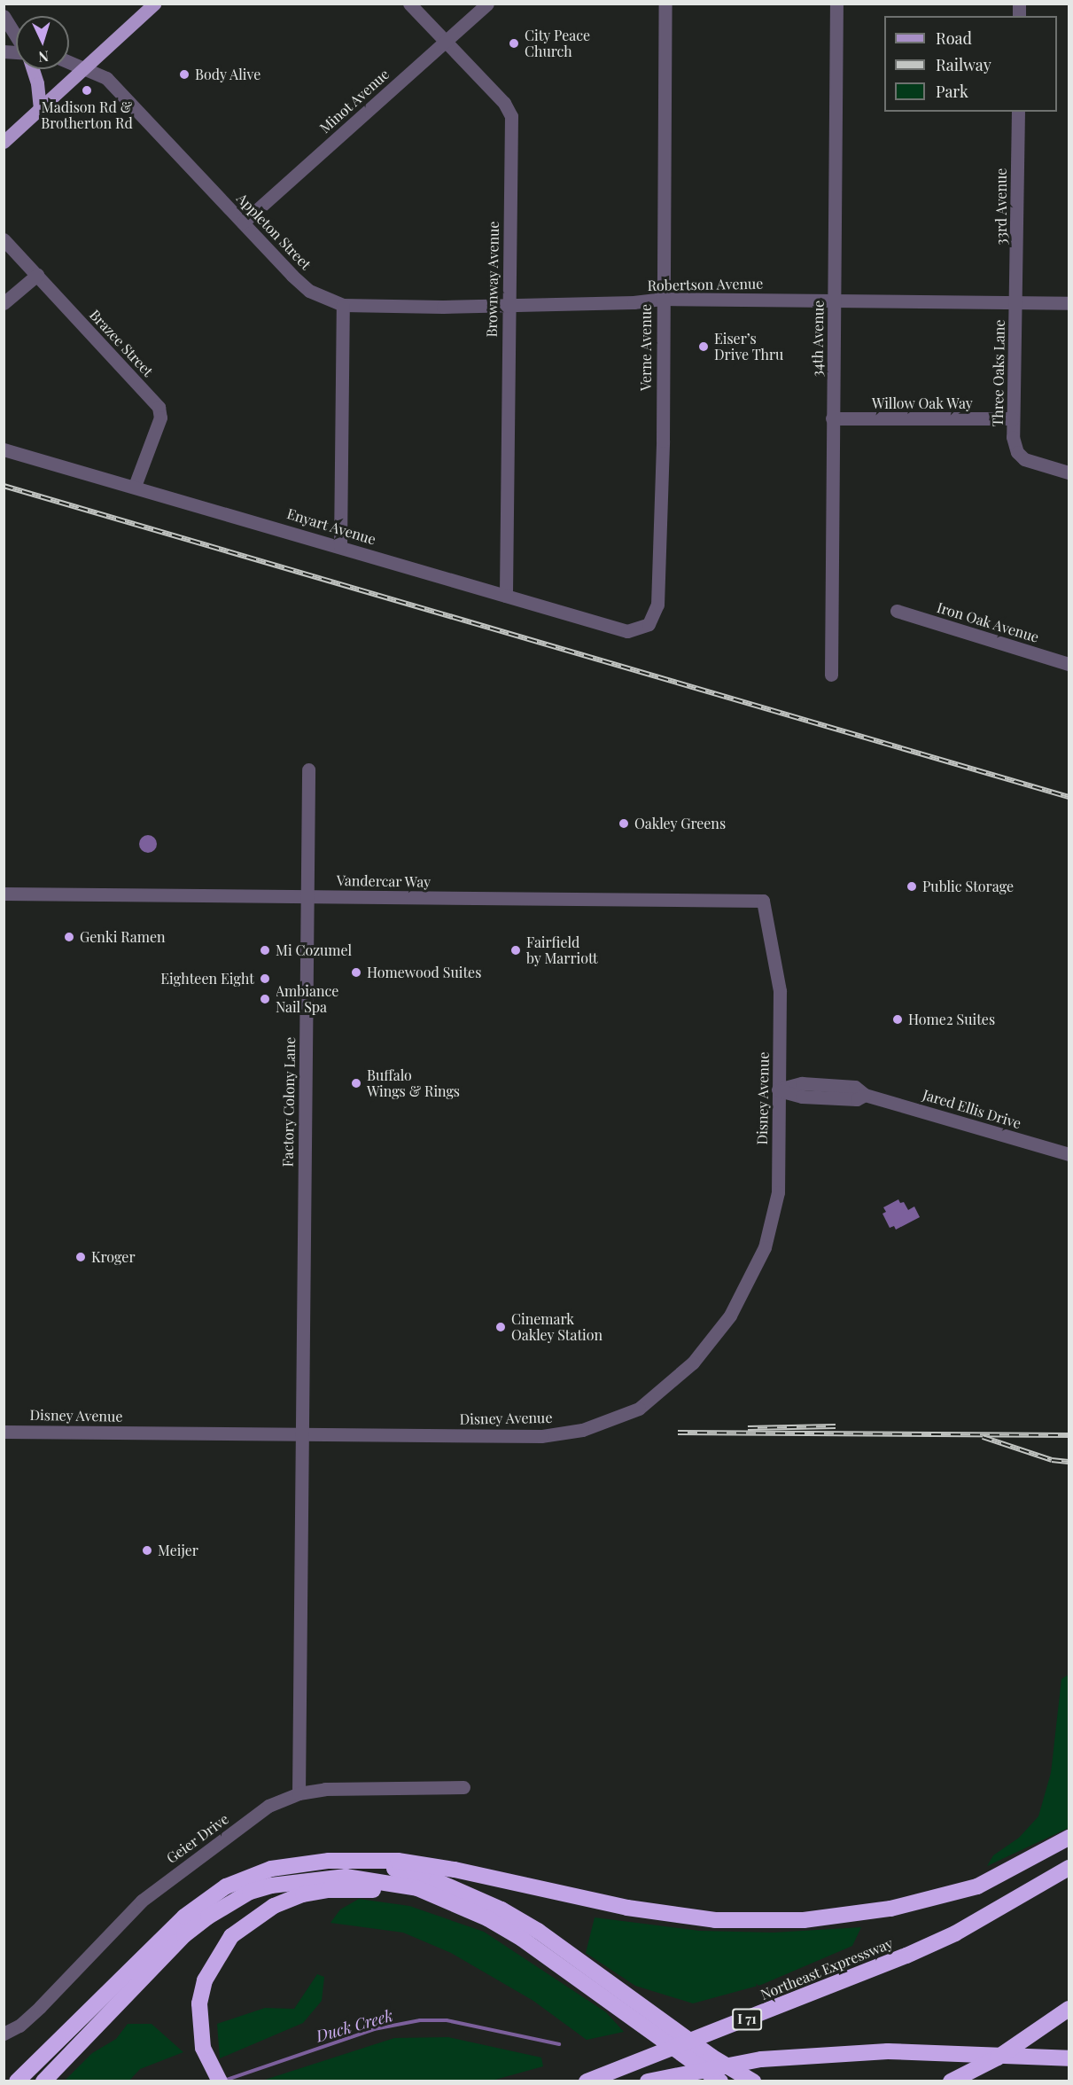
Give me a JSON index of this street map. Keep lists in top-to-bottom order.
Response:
{
  "streets": {
    "highway": ["Northeast Expressway", "I 71"],
    "street": [
      "Minot Avenue",
      "33rd Avenue",
      "Appleton Street",
      "Brownway Avenue",
      "Robertson Avenue",
      "34th Avenue",
      "Brazee Street",
      "Verne Avenue",
      "Three Oaks Lane",
      "Willow Oak Way",
      "Enyart Avenue",
      "Iron Oak Avenue",
      "Vandercar Way",
      "Disney Avenue",
      "Factory Colony Lane",
      "Jared Ellis Drive",
      "Geier Drive"
    ]
  },
  "crossings": [
    ["Minot Avenue", "Appleton Street"],
    ["Minot Avenue", "Brownway Avenue"],
    ["33rd Avenue", "Robertson Avenue"],
    ["33rd Avenue", "Three Oaks Lane"],
    ["Appleton Street", "Robertson Avenue"],
    ["Brownway Avenue", "Robertson Avenue"],
    ["Brownway Avenue", "Enyart Avenue"],
    ["Robertson Avenue", "34th Avenue"],
    ["Robertson Avenue", "Verne Avenue"],
    ["Robertson Avenue", "Three Oaks Lane"],
    ["34th Avenue", "Willow Oak Way"],
    ["Brazee Street", "Enyart Avenue"],
    ["Verne Avenue", "Enyart Avenue"],
    ["Three Oaks Lane", "Willow Oak Way"],
    ["Vandercar Way", "Disney Avenue"],
    ["Vandercar Way", "Factory Colony Lane"],
    ["Disney Avenue", "Factory Colony Lane"],
    ["Disney Avenue", "Jared Ellis Drive"],
    ["Factory Colony Lane", "Geier Drive"]
  ],
  "water": ["Duck Creek"],
  "places": [
    "City Peace Church",
    "Body Alive",
    "Madison Rd & Brotherton Rd",
    "Eiser’s Drive Thru",
    "Oakley Greens",
    "Public Storage",
    "Genki Ramen",
    "Mi Cozumel",
    "Fairfield by Marriott",
    "Homewood Suites",
    "Eighteen Eight",
    "Ambiance Nail Spa",
    "Home2 Suites",
    "Buffalo Wings & Rings",
    "Kroger",
    "Cinemark Oakley Station",
    "Meijer"
  ],
  "legend": ["Road", "Railway", "Park"],
  "north": "bottom"
}
